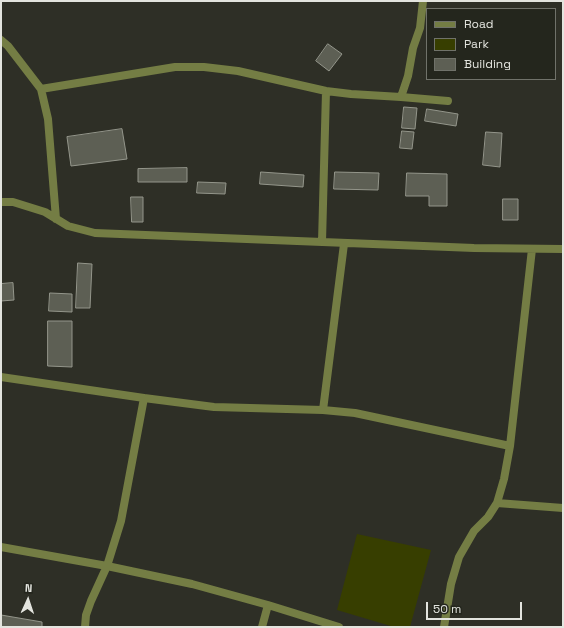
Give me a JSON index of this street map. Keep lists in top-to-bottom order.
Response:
{
  "legend": ["Road", "Park", "Building"],
  "scale_bar": "50 m",
  "north": "top"
}
